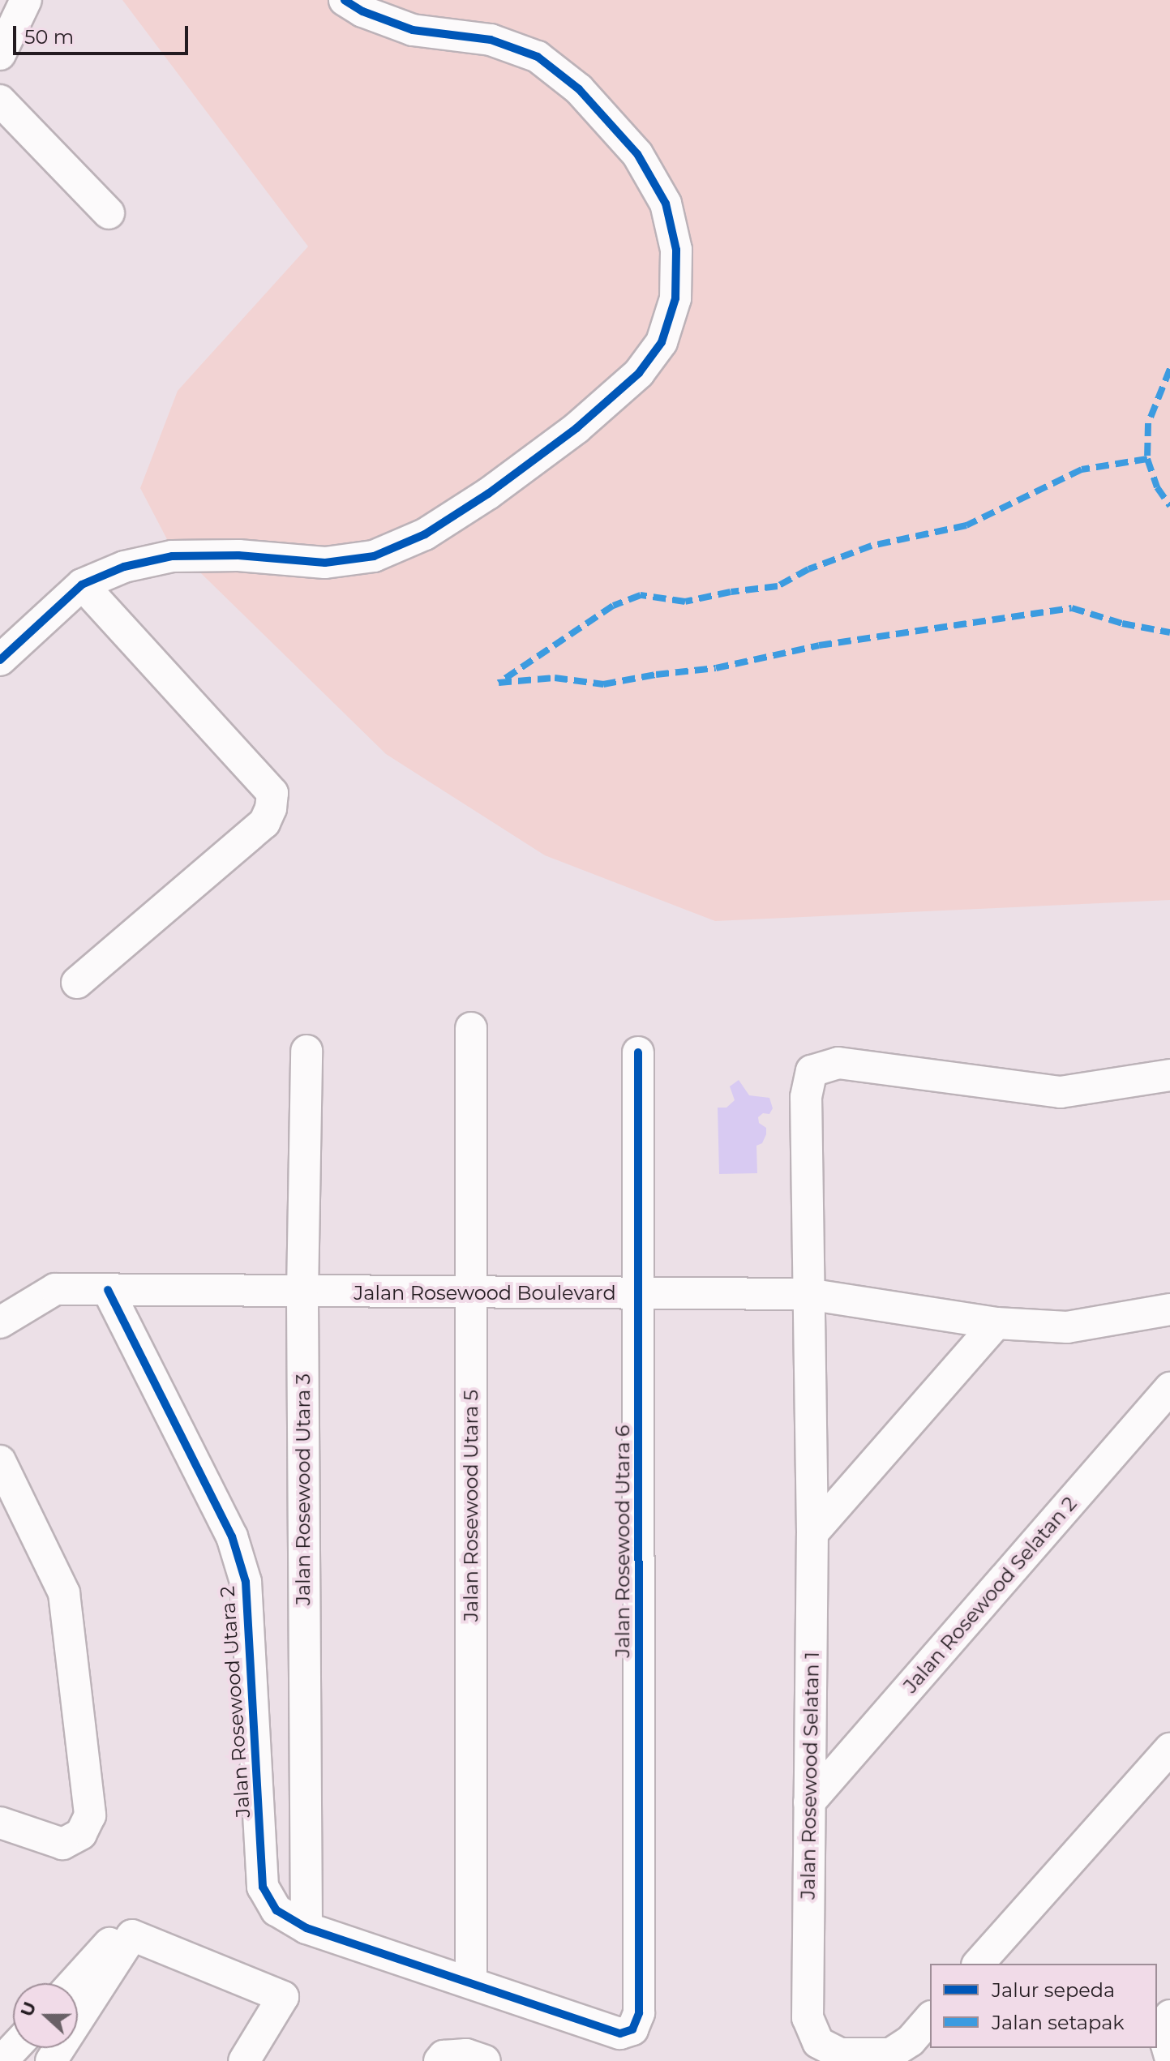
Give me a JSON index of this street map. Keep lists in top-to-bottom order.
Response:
{
  "streets": {
    "street": [
      "Jalan Rosewood Boulevard",
      "Jalan Rosewood Utara 3",
      "Jalan Rosewood Utara 5",
      "Jalan Rosewood Utara 6",
      "Jalan Rosewood Selatan 2",
      "Jalan Rosewood Utara 2",
      "Jalan Rosewood Selatan 1"
    ]
  },
  "crossings": [
    ["Jalan Rosewood Boulevard", "Jalan Rosewood Utara 3"],
    ["Jalan Rosewood Boulevard", "Jalan Rosewood Utara 5"],
    ["Jalan Rosewood Boulevard", "Jalan Rosewood Utara 6"],
    ["Jalan Rosewood Boulevard", "Jalan Rosewood Utara 2"],
    ["Jalan Rosewood Boulevard", "Jalan Rosewood Selatan 1"],
    ["Jalan Rosewood Utara 3", "Jalan Rosewood Utara 2"],
    ["Jalan Rosewood Utara 5", "Jalan Rosewood Utara 2"],
    ["Jalan Rosewood Utara 6", "Jalan Rosewood Utara 2"],
    ["Jalan Rosewood Selatan 2", "Jalan Rosewood Selatan 1"]
  ],
  "legend": ["Jalur sepeda", "Jalan setapak"],
  "scale_bar": "50 m",
  "north": "left"
}
